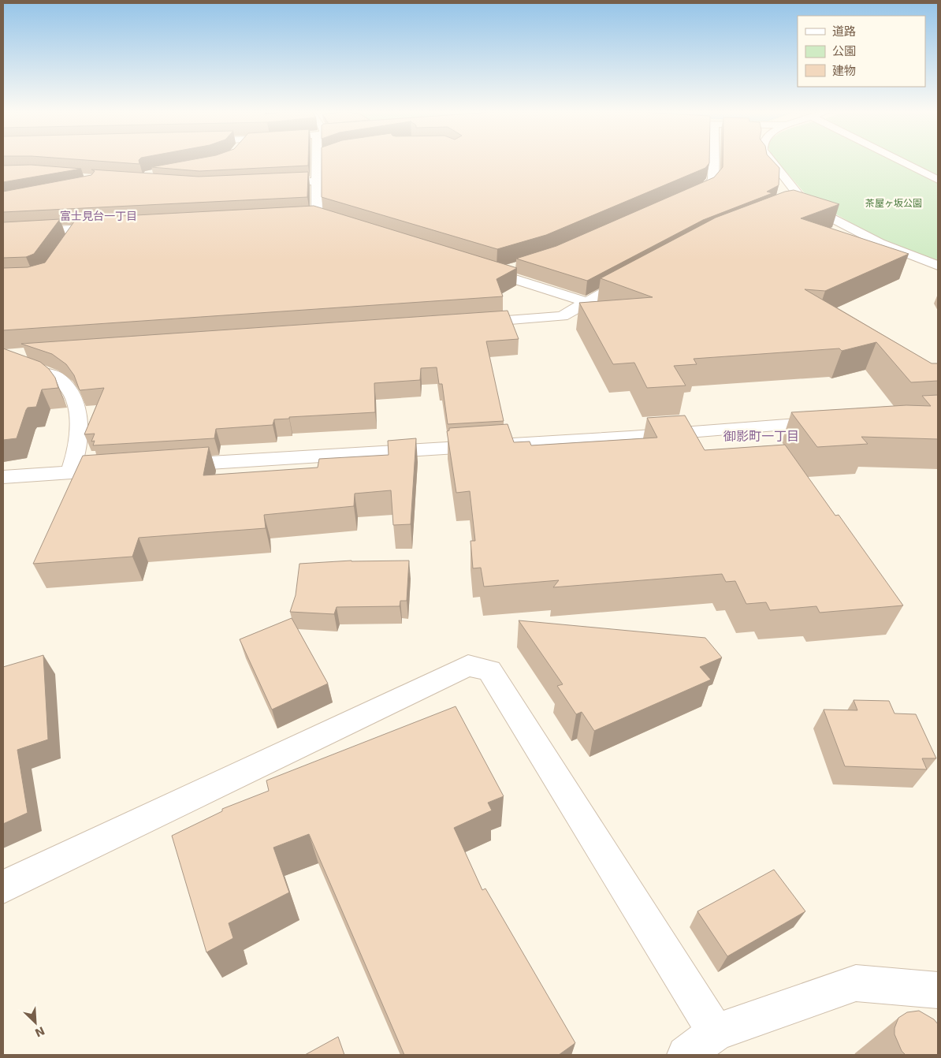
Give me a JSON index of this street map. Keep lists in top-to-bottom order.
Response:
{
  "districts": ["富士見台一丁目", "御影町一丁目"],
  "parks": ["茶屋ヶ坂公園"],
  "legend": ["道路", "公園", "建物"],
  "north": "bottom right"
}
